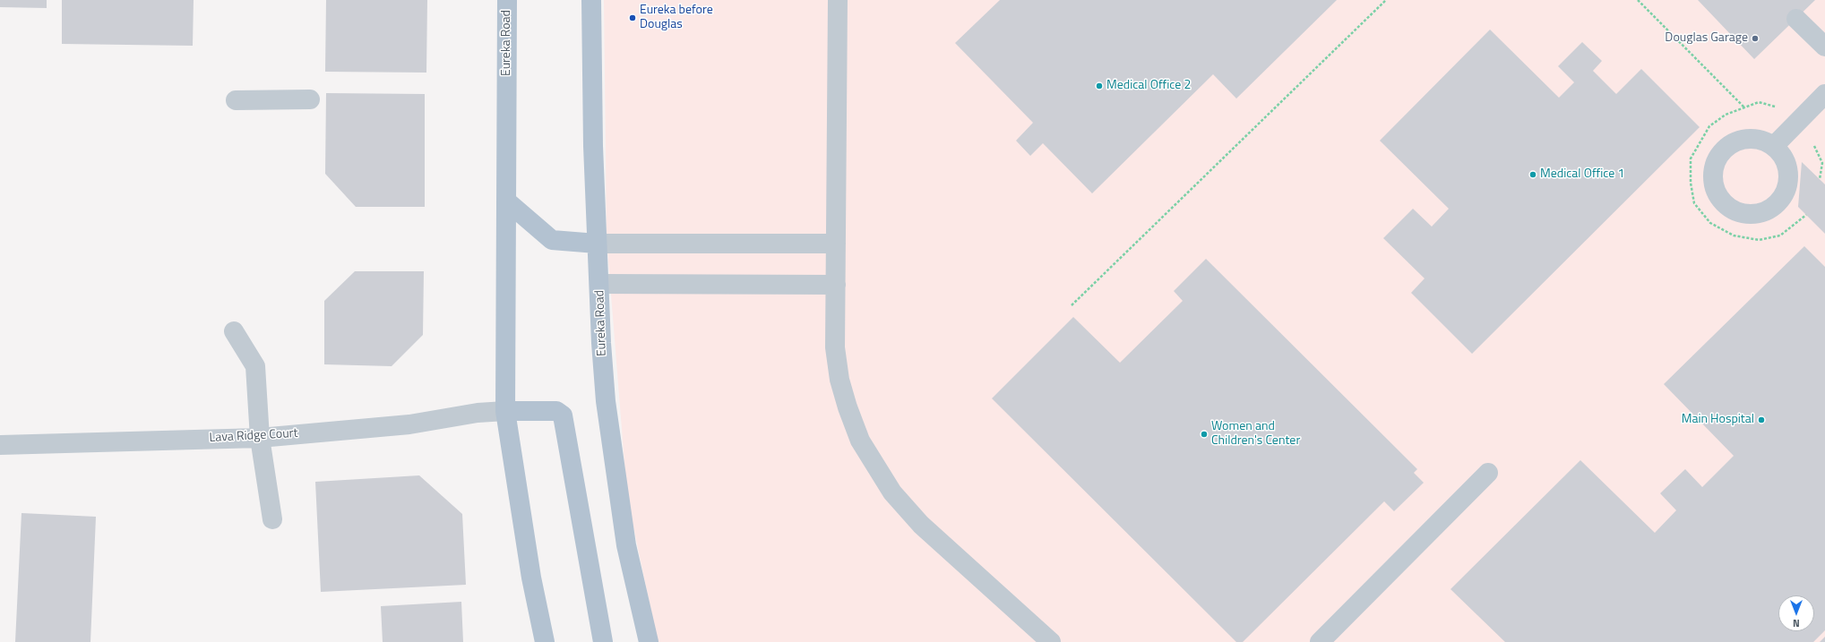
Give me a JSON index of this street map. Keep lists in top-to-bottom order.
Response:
{
  "streets": {
    "main road": ["Eureka Road"],
    "street": ["Lava Ridge Court"]
  },
  "crossings": [
    ["Eureka Road", "Lava Ridge Court"]
  ],
  "places": [
    "Eureka before Douglas",
    "Douglas Garage",
    "Medical Office 2",
    "Medical Office 1",
    "Main Hospital",
    "Women and Children's Center"
  ],
  "north": "bottom"
}
